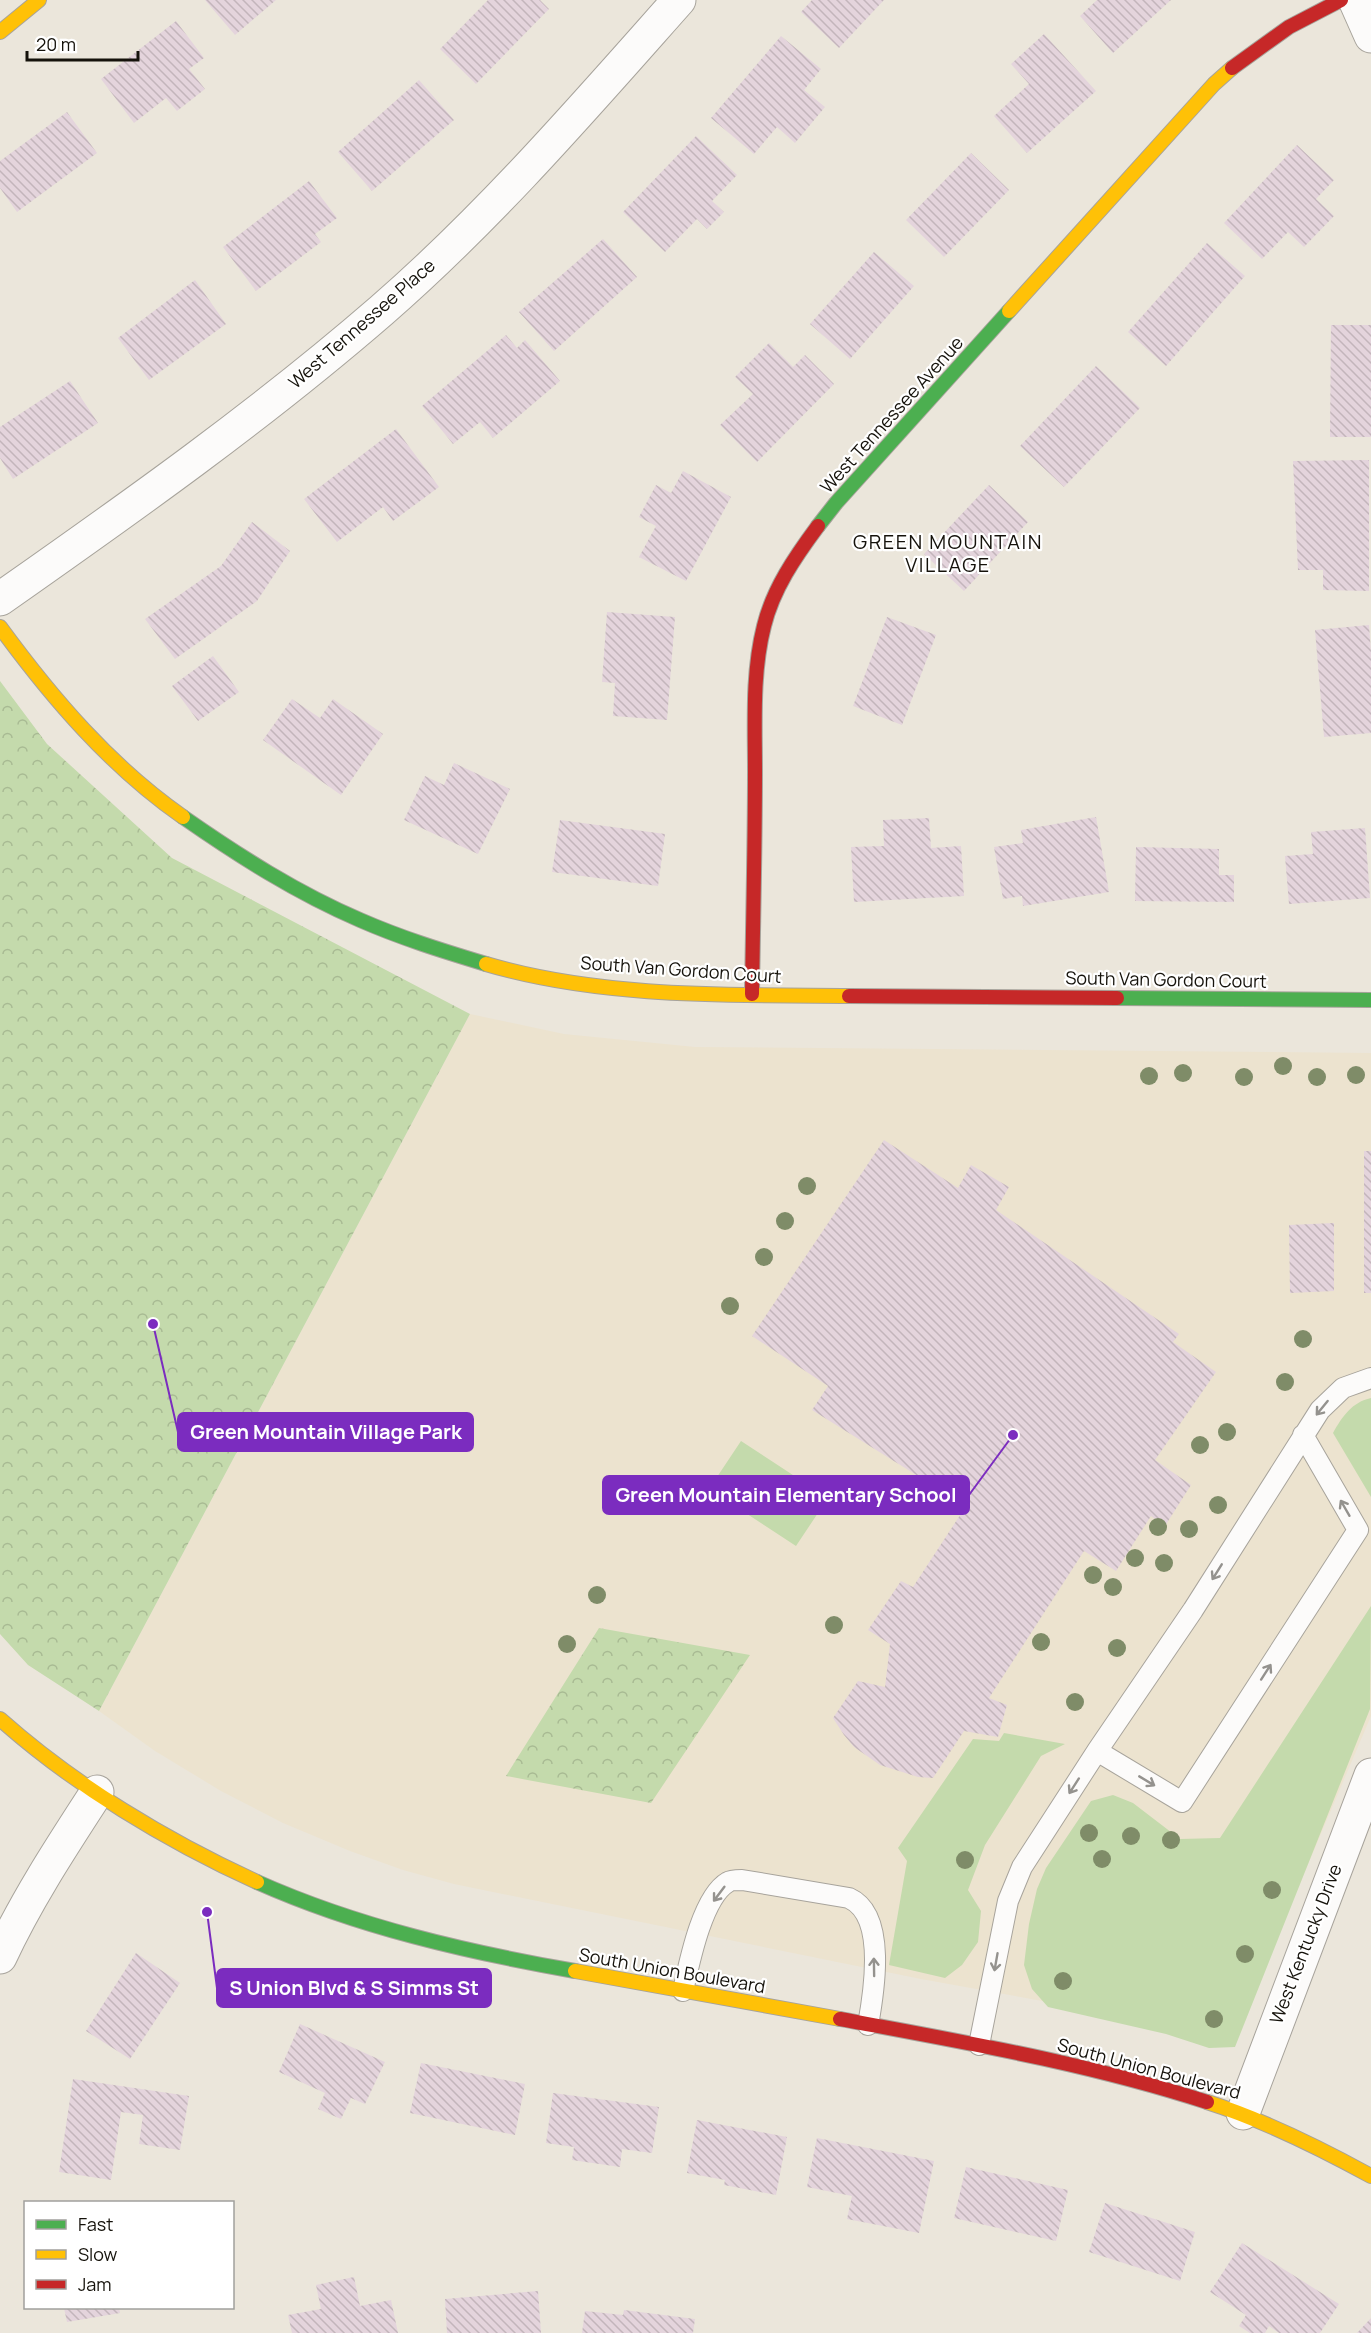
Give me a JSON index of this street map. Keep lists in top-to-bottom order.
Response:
{
  "streets": {
    "street": [
      "West Tennessee Place",
      "West Tennessee Avenue",
      "South Van Gordon Court",
      "West Kentucky Drive",
      "South Union Boulevard"
    ]
  },
  "crossings": [
    ["West Tennessee Avenue", "South Van Gordon Court"],
    ["West Kentucky Drive", "South Union Boulevard"]
  ],
  "districts": ["GREEN MOUNTAIN VILLAGE"],
  "places": ["Green Mountain Village Park", "Green Mountain Elementary School", "S Union Blvd & S Simms St"],
  "legend": ["Fast", "Slow", "Jam"],
  "scale_bar": "20 m"
}
